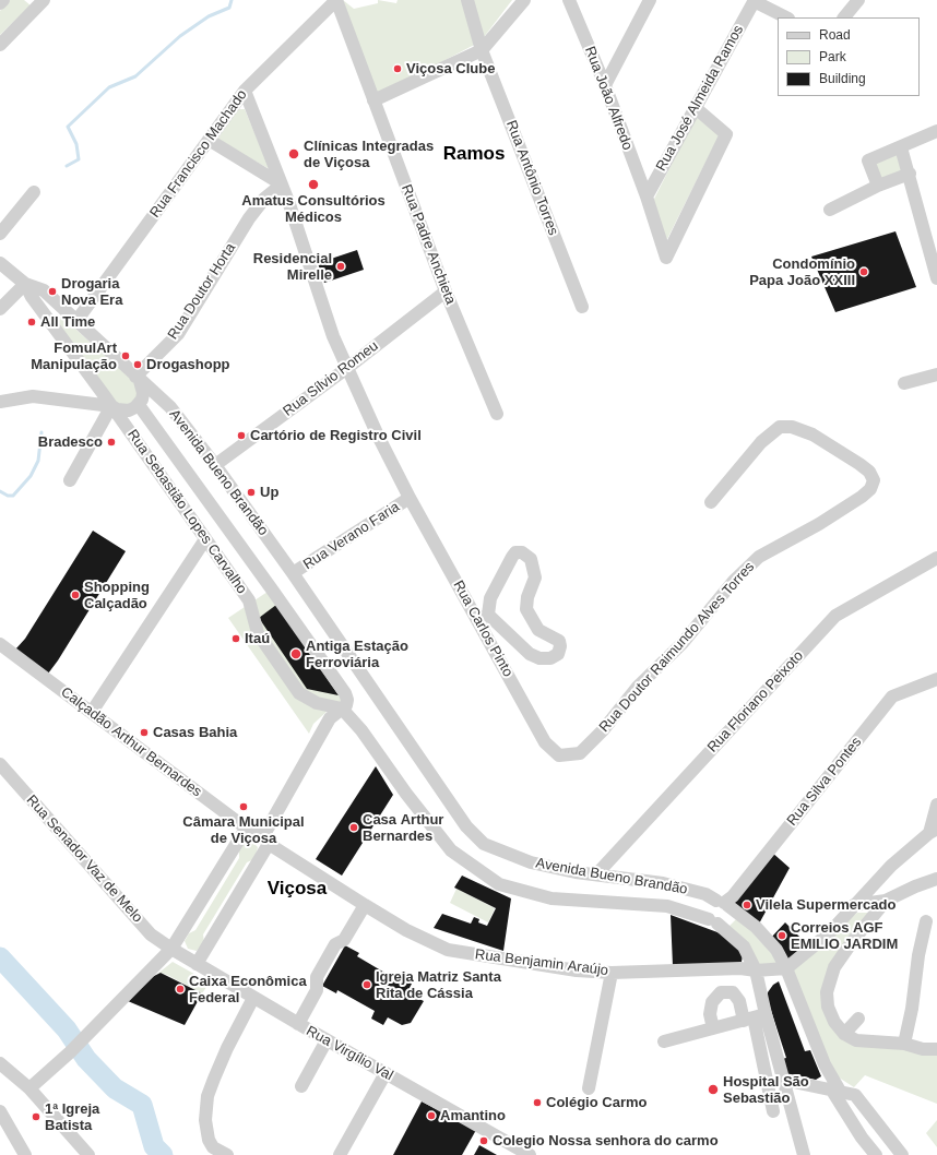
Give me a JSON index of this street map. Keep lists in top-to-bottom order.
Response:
{
  "streets": {
    "street": [
      "Rua João Alfredo",
      "Rua José Almeida Ramos",
      "Rua Francisco Machado",
      "Rua Antônio Torres",
      "Rua Padre Anchieta",
      "Rua Doutor Horta",
      "Rua Sílvio Romeu",
      "Avenida Bueno Brandão",
      "Rua Sebastião Lopes Carvalho",
      "Rua Verano Faria",
      "Rua Carlos Pinto",
      "Rua Doutor Raimundo Alves Torres",
      "Rua Floriano Peixoto",
      "Calçadão Arthur Bernardes",
      "Rua Silva Pontes",
      "Rua Senador Vaz de Melo",
      "Rua Benjamin Araújo",
      "Rua Virgílio Val"
    ]
  },
  "crossings": [
    ["Rua João Alfredo", "Rua José Almeida Ramos"],
    ["Rua Francisco Machado", "Rua Padre Anchieta"],
    ["Rua Francisco Machado", "Avenida Bueno Brandão"],
    ["Rua Francisco Machado", "Rua Carlos Pinto"],
    ["Rua Padre Anchieta", "Rua Sílvio Romeu"],
    ["Rua Doutor Horta", "Avenida Bueno Brandão"],
    ["Rua Doutor Horta", "Rua Carlos Pinto"],
    ["Rua Sílvio Romeu", "Avenida Bueno Brandão"],
    ["Rua Sílvio Romeu", "Rua Carlos Pinto"],
    ["Avenida Bueno Brandão", "Rua Sebastião Lopes Carvalho"],
    ["Avenida Bueno Brandão", "Rua Verano Faria"],
    ["Avenida Bueno Brandão", "Rua Floriano Peixoto"],
    ["Avenida Bueno Brandão", "Rua Silva Pontes"],
    ["Avenida Bueno Brandão", "Rua Benjamin Araújo"],
    ["Rua Verano Faria", "Rua Carlos Pinto"],
    ["Rua Carlos Pinto", "Rua Doutor Raimundo Alves Torres"],
    ["Calçadão Arthur Bernardes", "Rua Benjamin Araújo"],
    ["Rua Senador Vaz de Melo", "Rua Virgílio Val"]
  ],
  "districts": ["Ramos", "Viçosa"],
  "places": [
    "Viçosa Clube",
    "Clínicas Integradas de Viçosa",
    "Amatus Consultórios Médicos",
    "Residencial Mirelle",
    "Condomínio Papa João XXIII",
    "Drogaria Nova Era",
    "All Time",
    "FomulArt Manipulação",
    "Drogashopp",
    "Cartório de Registro Civil",
    "Bradesco",
    "Up",
    "Shopping Calçadão",
    "Itaú",
    "Antiga Estação Ferroviária",
    "Casas Bahia",
    "Câmara Municipal de Viçosa",
    "Casa Arthur Bernardes",
    "Vilela Supermercado",
    "Correios AGF EMILIO JARDIM",
    "Igreja Matriz Santa Rita de Cássia",
    "Caixa Econômica Federal",
    "Hospital São Sebastião",
    "Colégio Carmo",
    "Amantino",
    "1ª Igreja Batista",
    "Colegio Nossa senhora do carmo"
  ],
  "legend": ["Road", "Park", "Building"]
}
